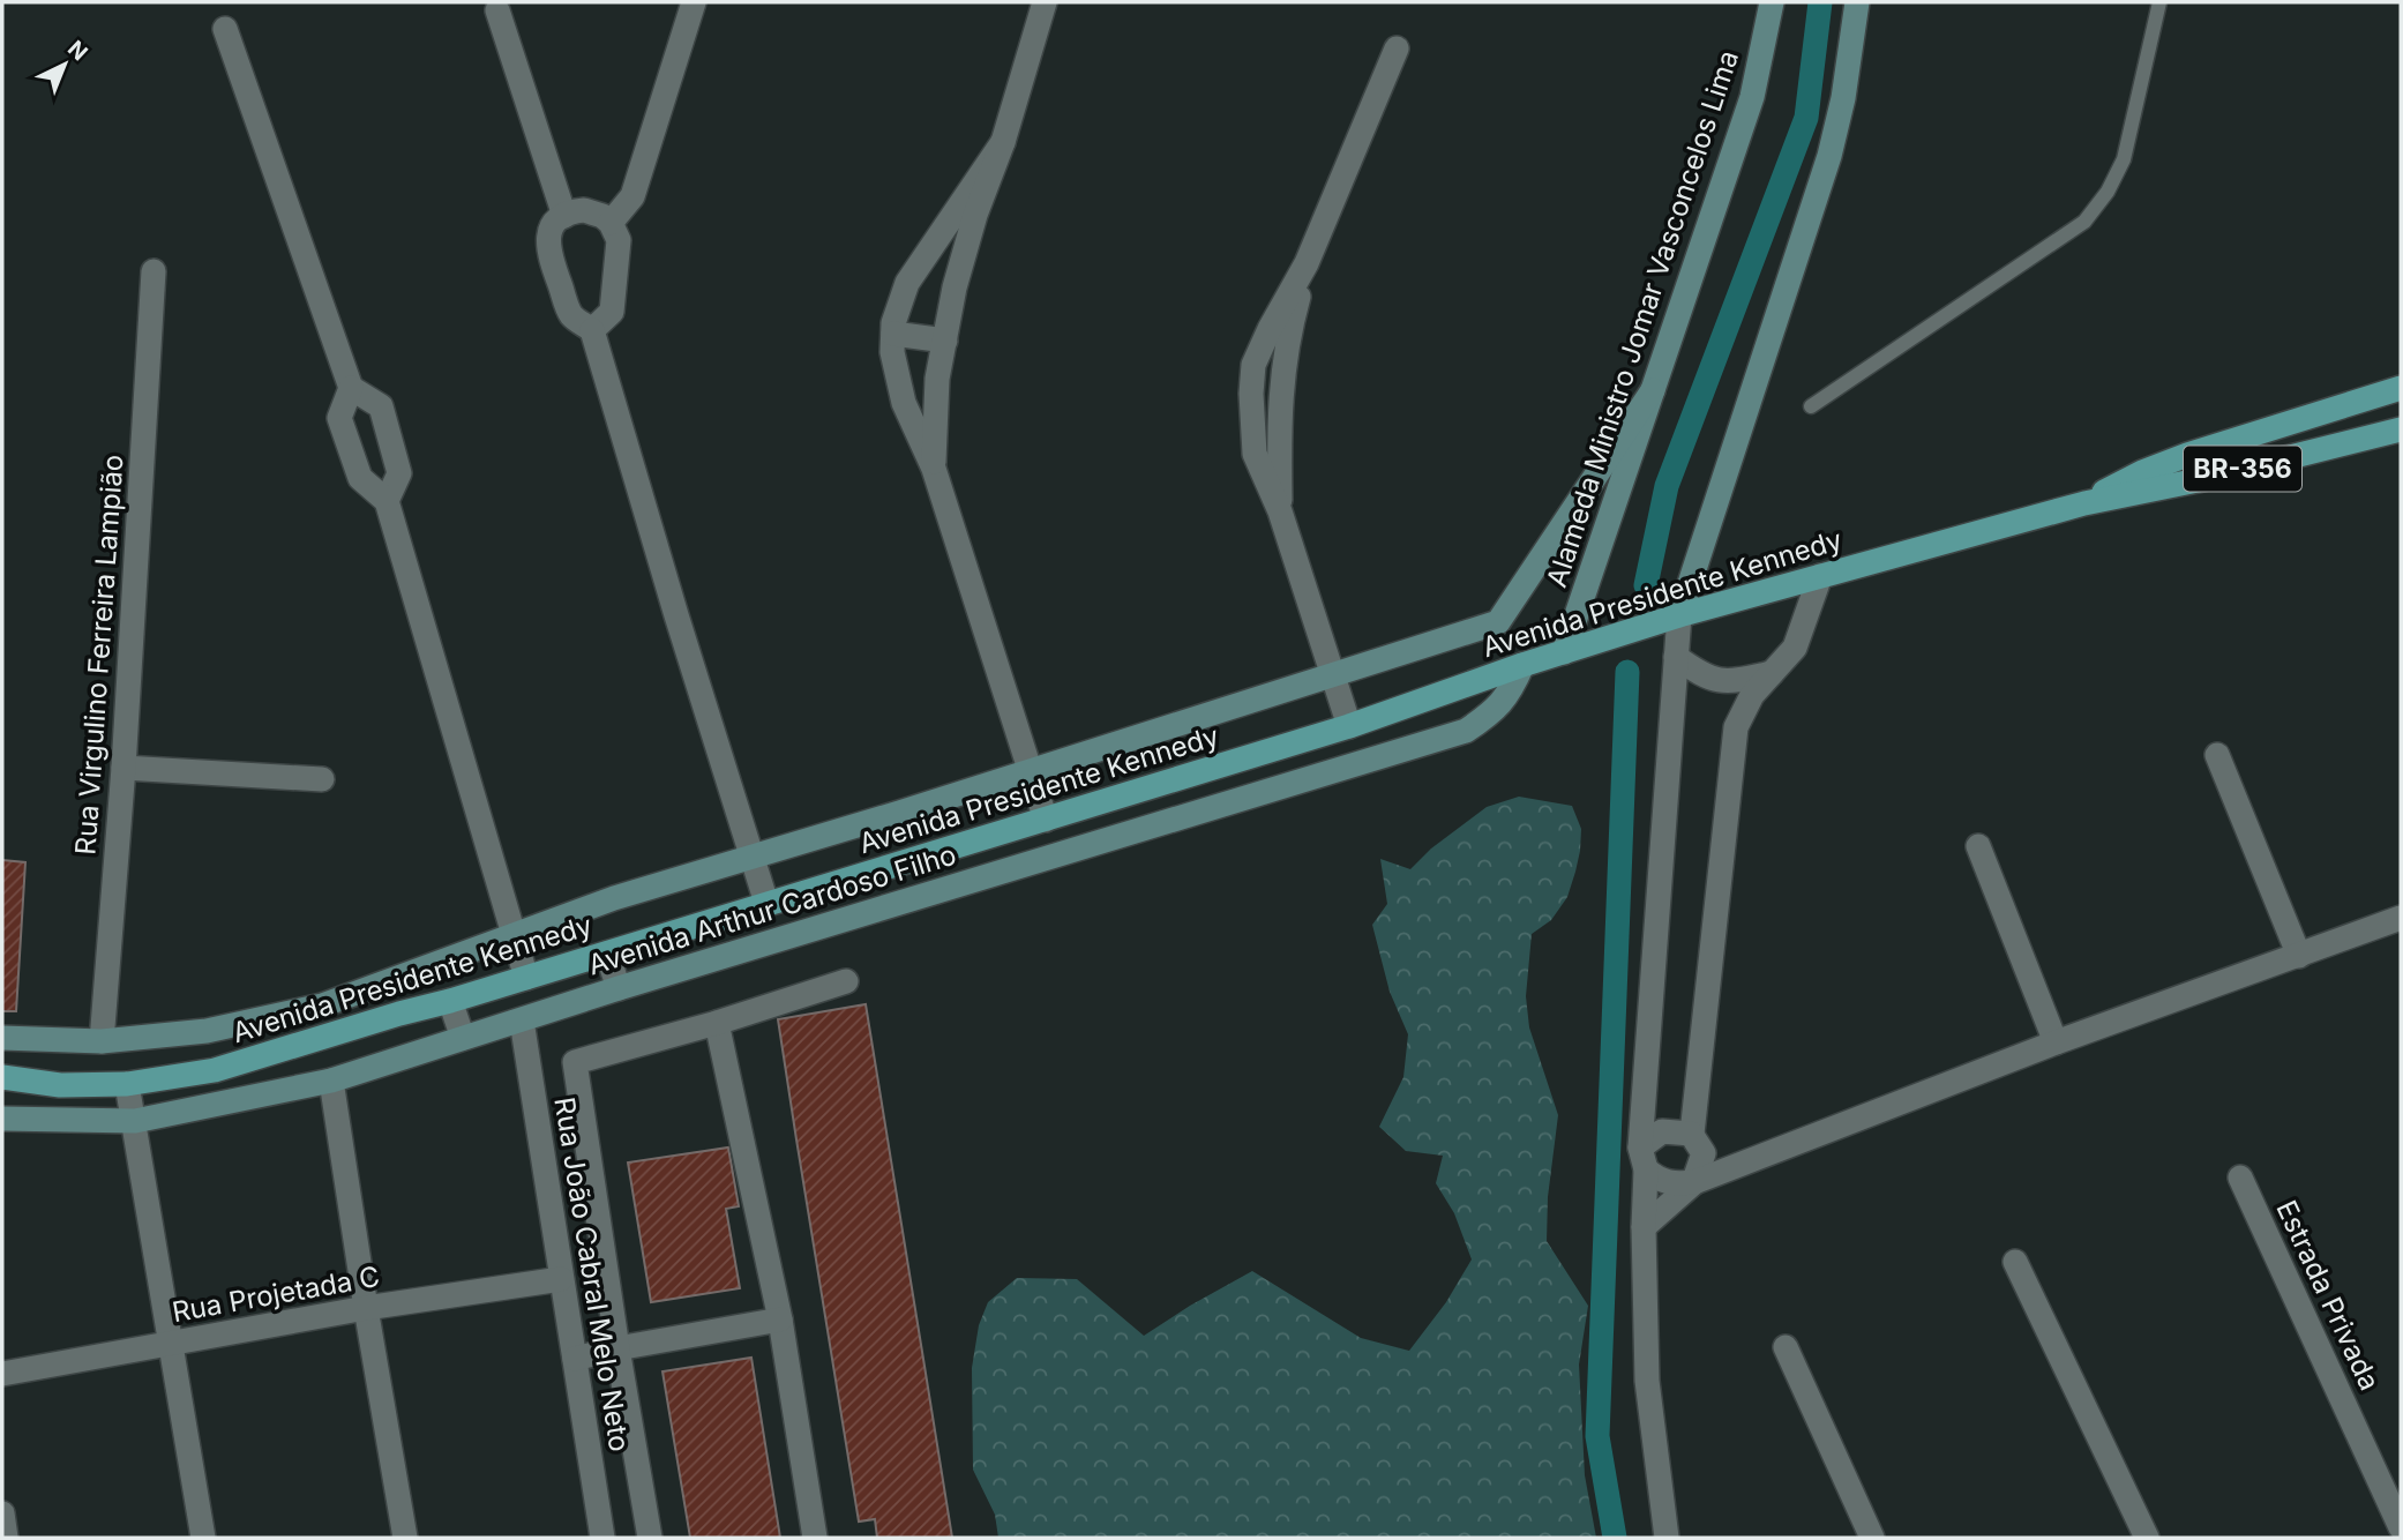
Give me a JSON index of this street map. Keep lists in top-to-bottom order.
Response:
{
  "streets": {
    "main road": [
      "Alameda Ministro Jomar Vasconcelos Lima",
      "BR-356",
      "Avenida Presidente Kennedy",
      "Avenida Arthur Cardoso Filho"
    ],
    "street": [
      "Rua Virgulino Ferreira Lampião",
      "Rua João Cabral Melo Neto",
      "Rua Projetada C",
      "Estrada Privada"
    ]
  },
  "crossings": [
    ["Alameda Ministro Jomar Vasconcelos Lima", "Avenida Presidente Kennedy"],
    ["Avenida Presidente Kennedy", "Rua Virgulino Ferreira Lampião"],
    ["Avenida Presidente Kennedy", "Avenida Arthur Cardoso Filho"],
    ["Avenida Arthur Cardoso Filho", "Rua João Cabral Melo Neto"],
    ["Rua João Cabral Melo Neto", "Rua Projetada C"]
  ],
  "north": "top right"
}
